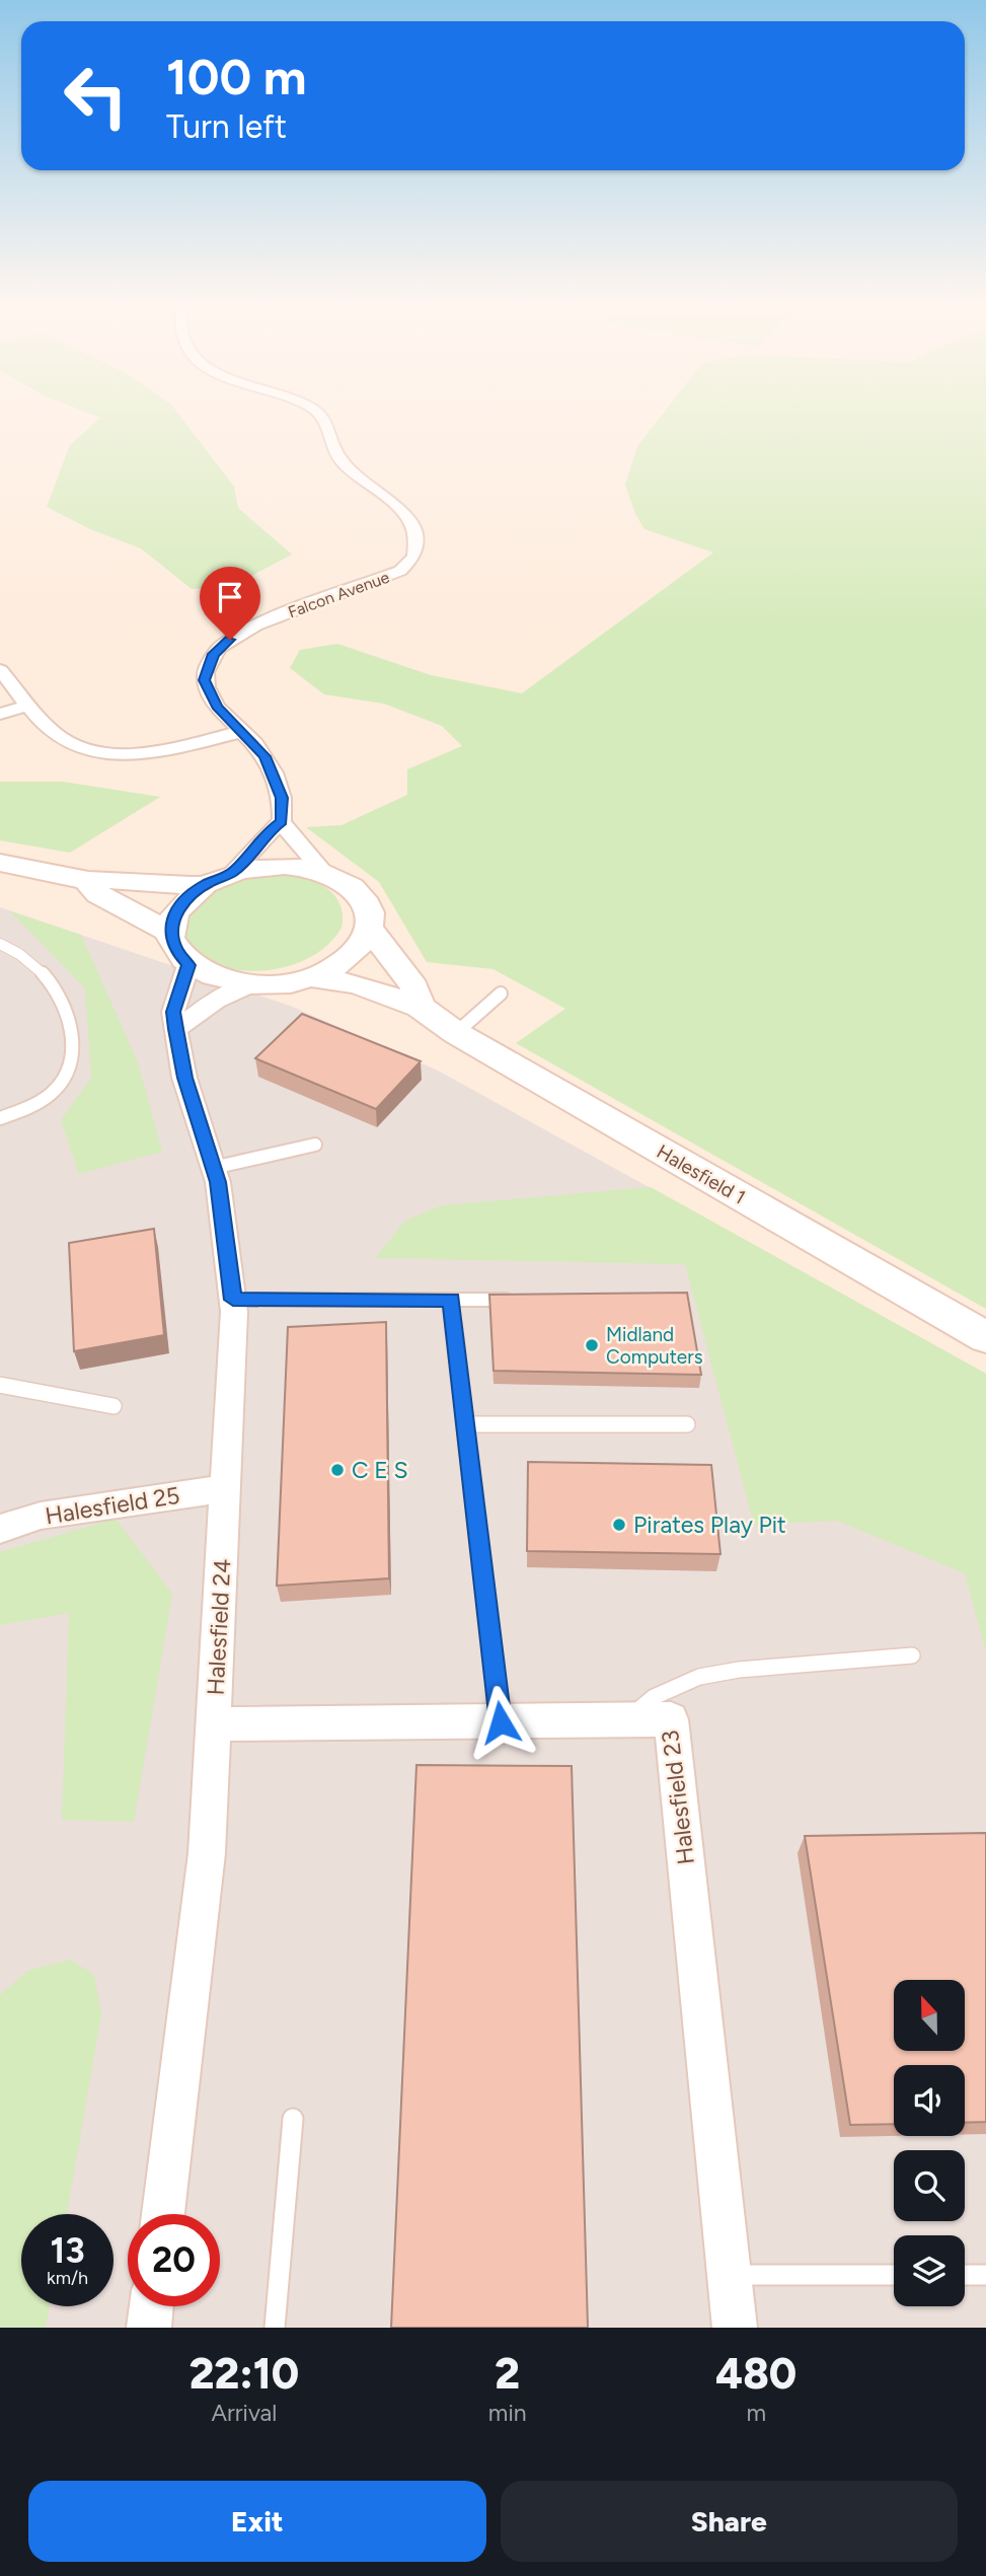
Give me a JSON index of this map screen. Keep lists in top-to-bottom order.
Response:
{
  "streets": {
    "street": [
      "Falcon Avenue",
      "Halesfield 1",
      "Halesfield 25",
      "Halesfield 24",
      "Halesfield 23"
    ]
  },
  "crossings": [
    ["Halesfield 1", "Halesfield 24"],
    ["Halesfield 25", "Halesfield 24"],
    ["Halesfield 24", "Halesfield 23"]
  ],
  "places": ["Midland Computers", "C E S", "Pirates Play Pit"],
  "north": "top",
  "page": {
    "turn": ["100 m", "Turn left"],
    "speed": "13 km/h",
    "limit": "20",
    "eta": [
      "22:10",
      "Arrival",
      "2",
      "min",
      "480",
      "m"
    ],
    "buttons": ["Exit", "Share"]
  }
}
